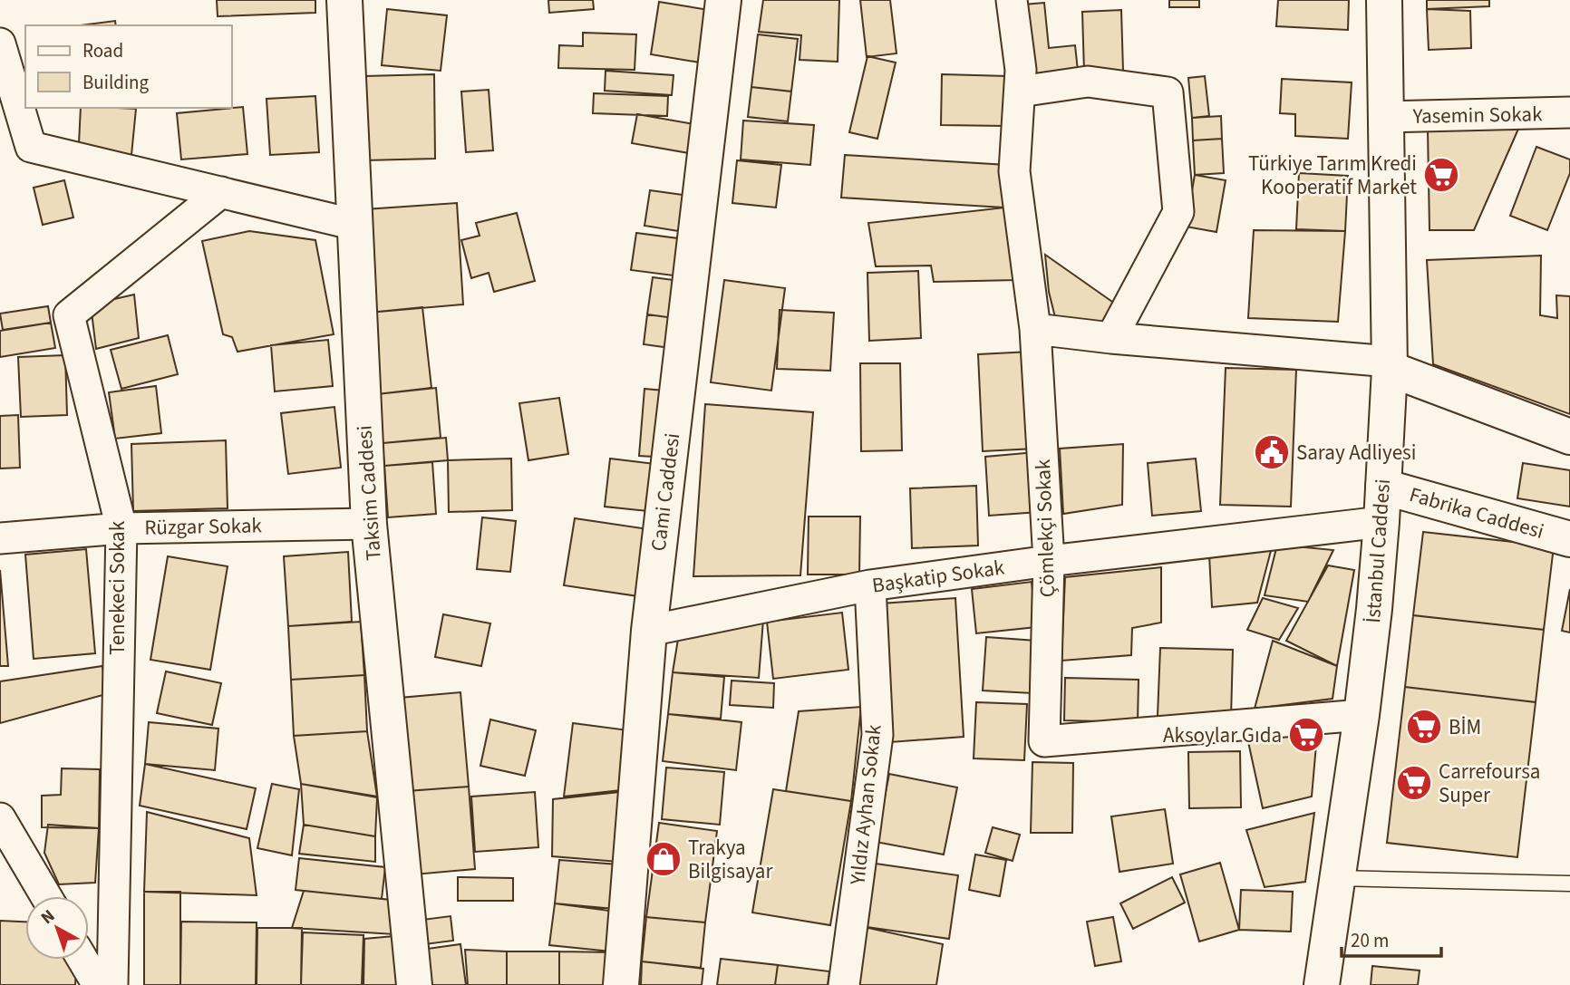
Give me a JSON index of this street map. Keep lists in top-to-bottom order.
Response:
{
  "streets": {
    "main road": [
      "Cami Caddesi",
      "Taksim Caddesi",
      "Fabrika Caddesi",
      "İstanbul Caddesi"
    ],
    "street": [
      "Yasemin Sokak",
      "Rüzgar Sokak",
      "Çömlekçi Sokak",
      "Başkatip Sokak",
      "Tenekeci Sokak",
      "Yıldız Ayhan Sokak"
    ]
  },
  "crossings": [
    ["Yasemin Sokak", "İstanbul Caddesi"],
    ["Cami Caddesi", "Başkatip Sokak"],
    ["Taksim Caddesi", "Rüzgar Sokak"],
    ["Fabrika Caddesi", "İstanbul Caddesi"],
    ["Rüzgar Sokak", "Tenekeci Sokak"],
    ["Çömlekçi Sokak", "İstanbul Caddesi"],
    ["Çömlekçi Sokak", "Başkatip Sokak"],
    ["İstanbul Caddesi", "Başkatip Sokak"],
    ["Başkatip Sokak", "Yıldız Ayhan Sokak"]
  ],
  "places": {
    "supermarket": [
      "Türkiye Tarım Kredi Kooperatif Market",
      "BİM",
      "Aksoylar Gıda",
      "Carrefoursa Super"
    ],
    "public building": ["Saray Adliyesi"],
    "shop": ["Trakya Bilgisayar"]
  },
  "legend": ["Road", "Building"],
  "scale_bar": "20 m",
  "north": "top left"
}
